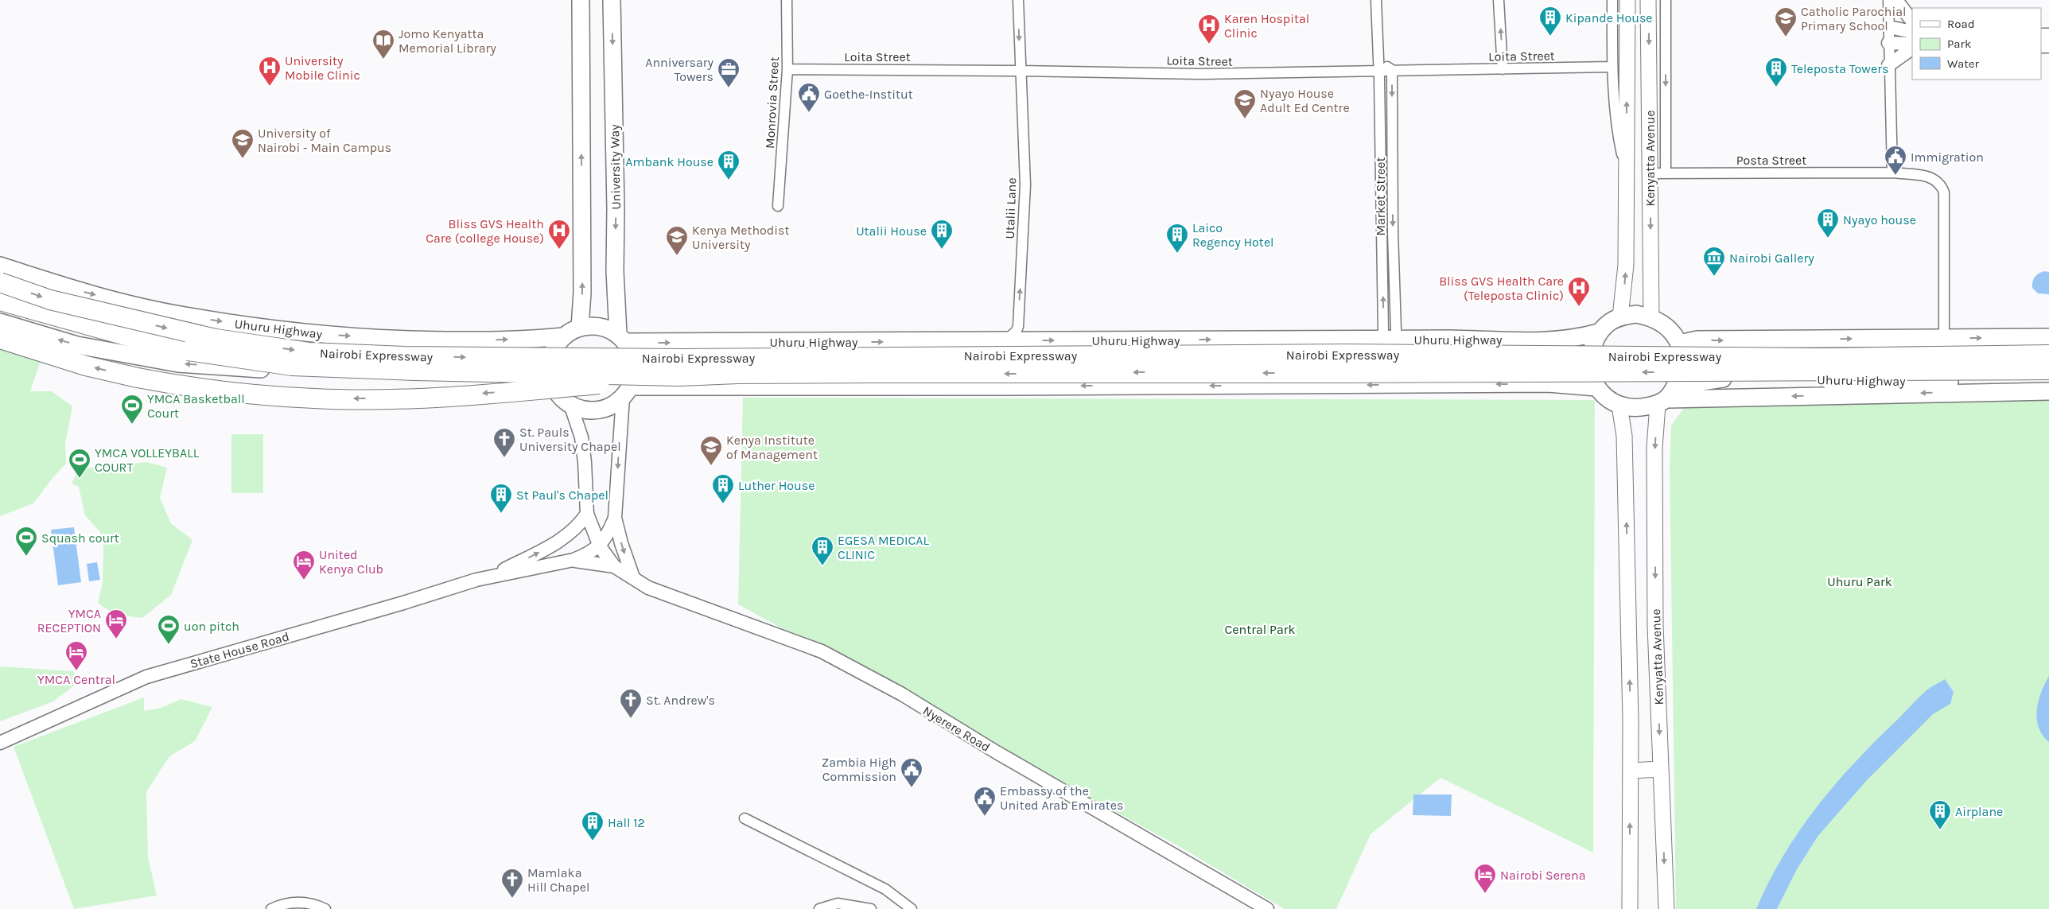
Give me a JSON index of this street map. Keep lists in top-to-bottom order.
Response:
{
  "streets": {
    "highway": ["University Way", "Uhuru Highway", "Nairobi Expressway"],
    "main road": ["Kenyatta Avenue"],
    "street": [
      "Loita Street",
      "Monrovia Street",
      "Posta Street",
      "Market Street",
      "Utalii Lane",
      "State House Road",
      "Nyerere Road"
    ]
  },
  "crossings": [
    ["Loita Street", "Monrovia Street"],
    ["Loita Street", "Kenyatta Avenue"],
    ["Loita Street", "Market Street"],
    ["Loita Street", "Utalii Lane"],
    ["Kenyatta Avenue", "Posta Street"],
    ["Kenyatta Avenue", "Uhuru Highway"],
    ["University Way", "Uhuru Highway"],
    ["Market Street", "Uhuru Highway"],
    ["Utalii Lane", "Uhuru Highway"],
    ["State House Road", "Nyerere Road"]
  ],
  "parks": ["Uhuru Park", "Central Park"],
  "places": {
    "building": [
      "Kipande House",
      "Teleposta Towers",
      "Ambank House",
      "Nyayo house",
      "Utalii House",
      "Laico Regency Hotel",
      "Luther House",
      "St Paul's Chapel",
      "EGESA MEDICAL CLINIC",
      "Airplane",
      "Hall 12"
    ],
    "school or university": [
      "Catholic Parochial Primary School",
      "Nyayo House Adult Ed Centre",
      "University of Nairobi - Main Campus",
      "Kenya Methodist University",
      "Kenya Institute of Management"
    ],
    "hospital": [
      "Karen Hospital Clinic",
      "University Mobile Clinic",
      "Bliss GVS Health Care (college House)",
      "Bliss GVS Health Care (Teleposta Clinic)"
    ],
    "library": ["Jomo Kenyatta Memorial Library"],
    "office": ["Anniversary Towers"],
    "public building": [
      "Goethe-Institut",
      "Immigration",
      "Zambia High Commission",
      "Embassy of the United Arab Emirates"
    ],
    "museum": ["Nairobi Gallery"],
    "sports": [
      "YMCA Basketball Court",
      "YMCA VOLLEYBALL COURT",
      "Squash court",
      "uon pitch"
    ],
    "church": ["St. Pauls University Chapel", "St. Andrew's", "Mamlaka Hill Chapel"],
    "hotel": [
      "United Kenya Club",
      "YMCA RECEPTION",
      "YMCA Central",
      "Nairobi Serena"
    ]
  },
  "legend": ["Road", "Park", "Water"]
}
